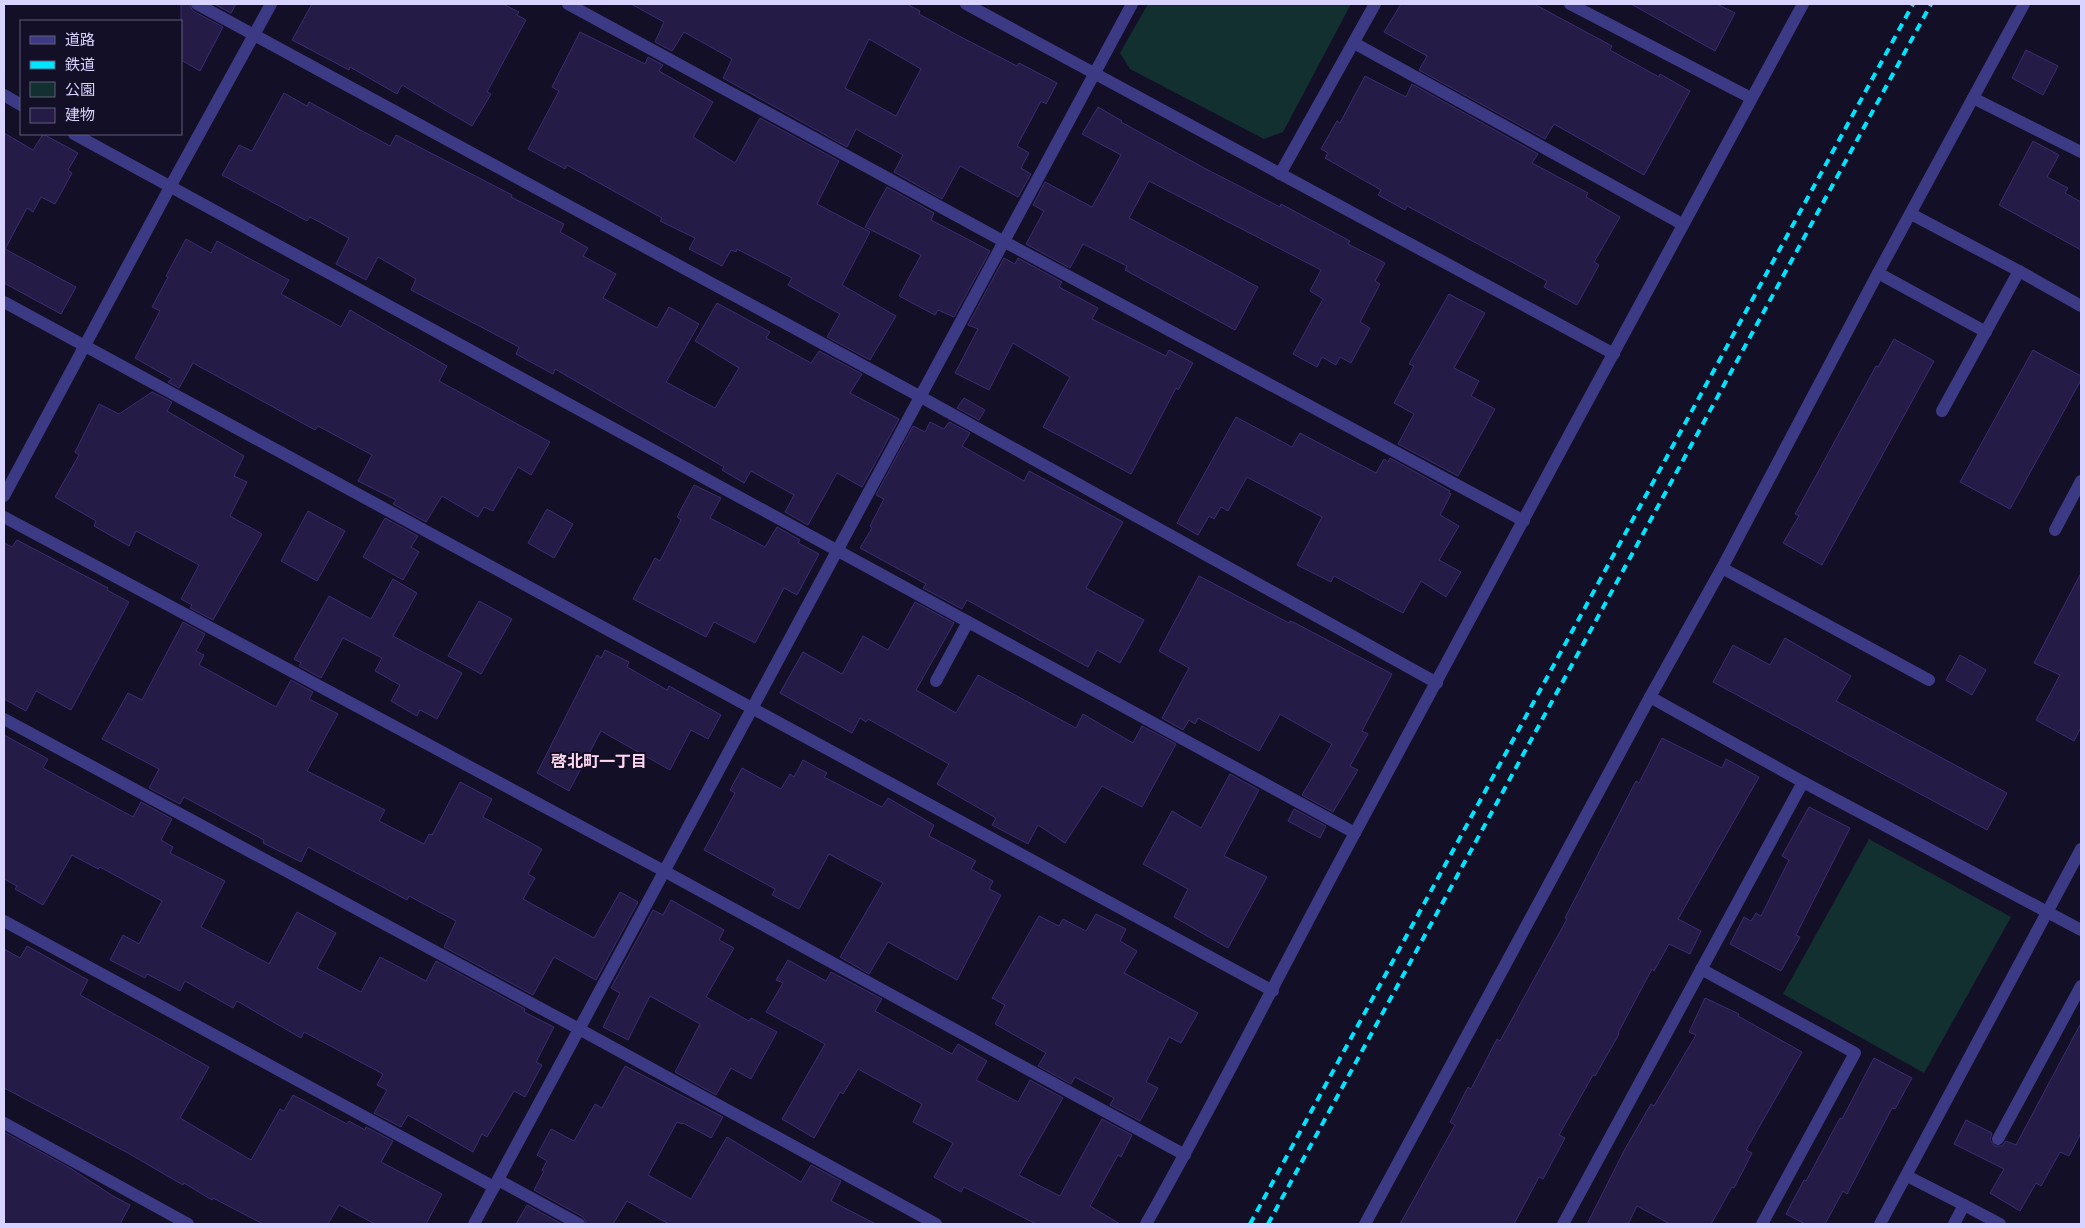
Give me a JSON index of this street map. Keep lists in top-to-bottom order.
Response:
{
  "districts": ["啓北町一丁目"],
  "legend": [
    "道路",
    "鉄道",
    "公園",
    "建物"
  ]
}
